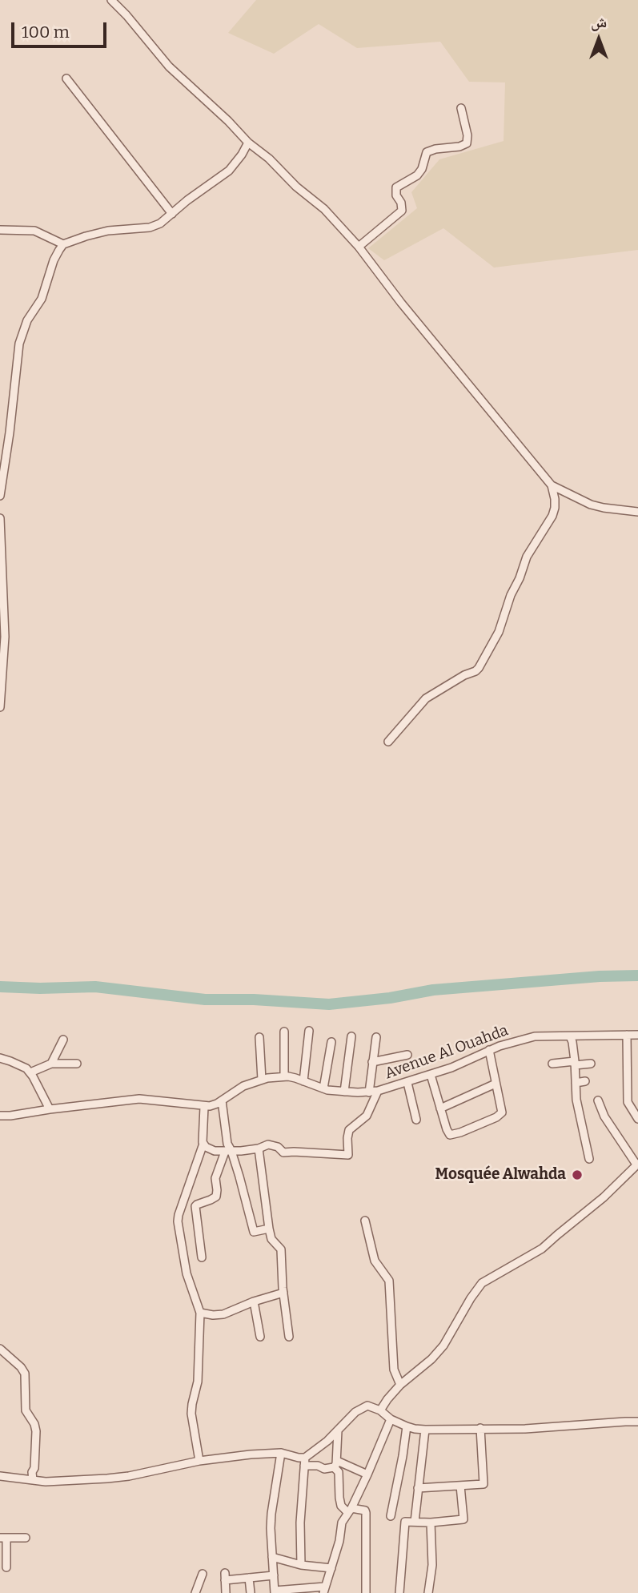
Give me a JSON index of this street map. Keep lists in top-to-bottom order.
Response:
{
  "streets": {
    "street": ["Avenue Al Ouahda"]
  },
  "places": ["Mosquée Alwahda"],
  "scale_bar": "100 m",
  "north": "top"
}
